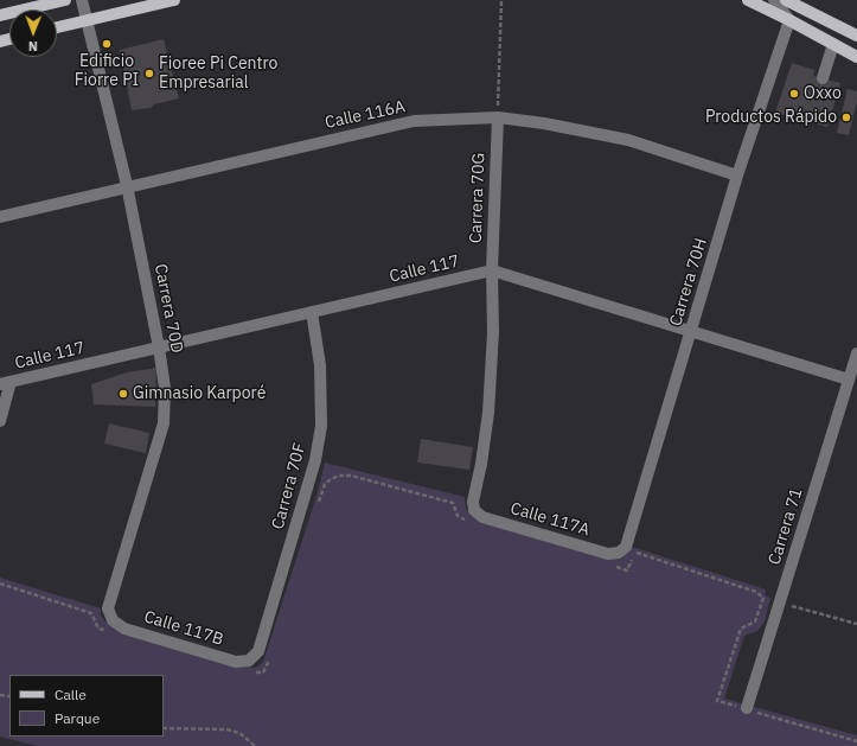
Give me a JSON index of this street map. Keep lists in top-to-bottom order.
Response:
{
  "streets": {
    "street": [
      "Calle 116A",
      "Carrera 70G",
      "Calle 117",
      "Carrera 70H",
      "Carrera 70D",
      "Carrera 70F",
      "Calle 117A",
      "Carrera 71",
      "Calle 117B"
    ]
  },
  "crossings": [
    ["Calle 116A", "Carrera 70G"],
    ["Calle 116A", "Carrera 70H"],
    ["Calle 116A", "Carrera 70D"],
    ["Carrera 70G", "Calle 117"],
    ["Carrera 70G", "Calle 117A"],
    ["Calle 117", "Carrera 70D"],
    ["Calle 117", "Carrera 70F"],
    ["Carrera 70H", "Calle 117A"],
    ["Carrera 70D", "Calle 117B"],
    ["Carrera 70F", "Calle 117B"]
  ],
  "places": [
    "Edificio Fiorre PI",
    "Fioree Pi Centro Empresarial",
    "Oxxo",
    "Productos Rápido",
    "Gimnasio Karporé"
  ],
  "legend": ["Calle", "Parque"],
  "north": "bottom"
}
